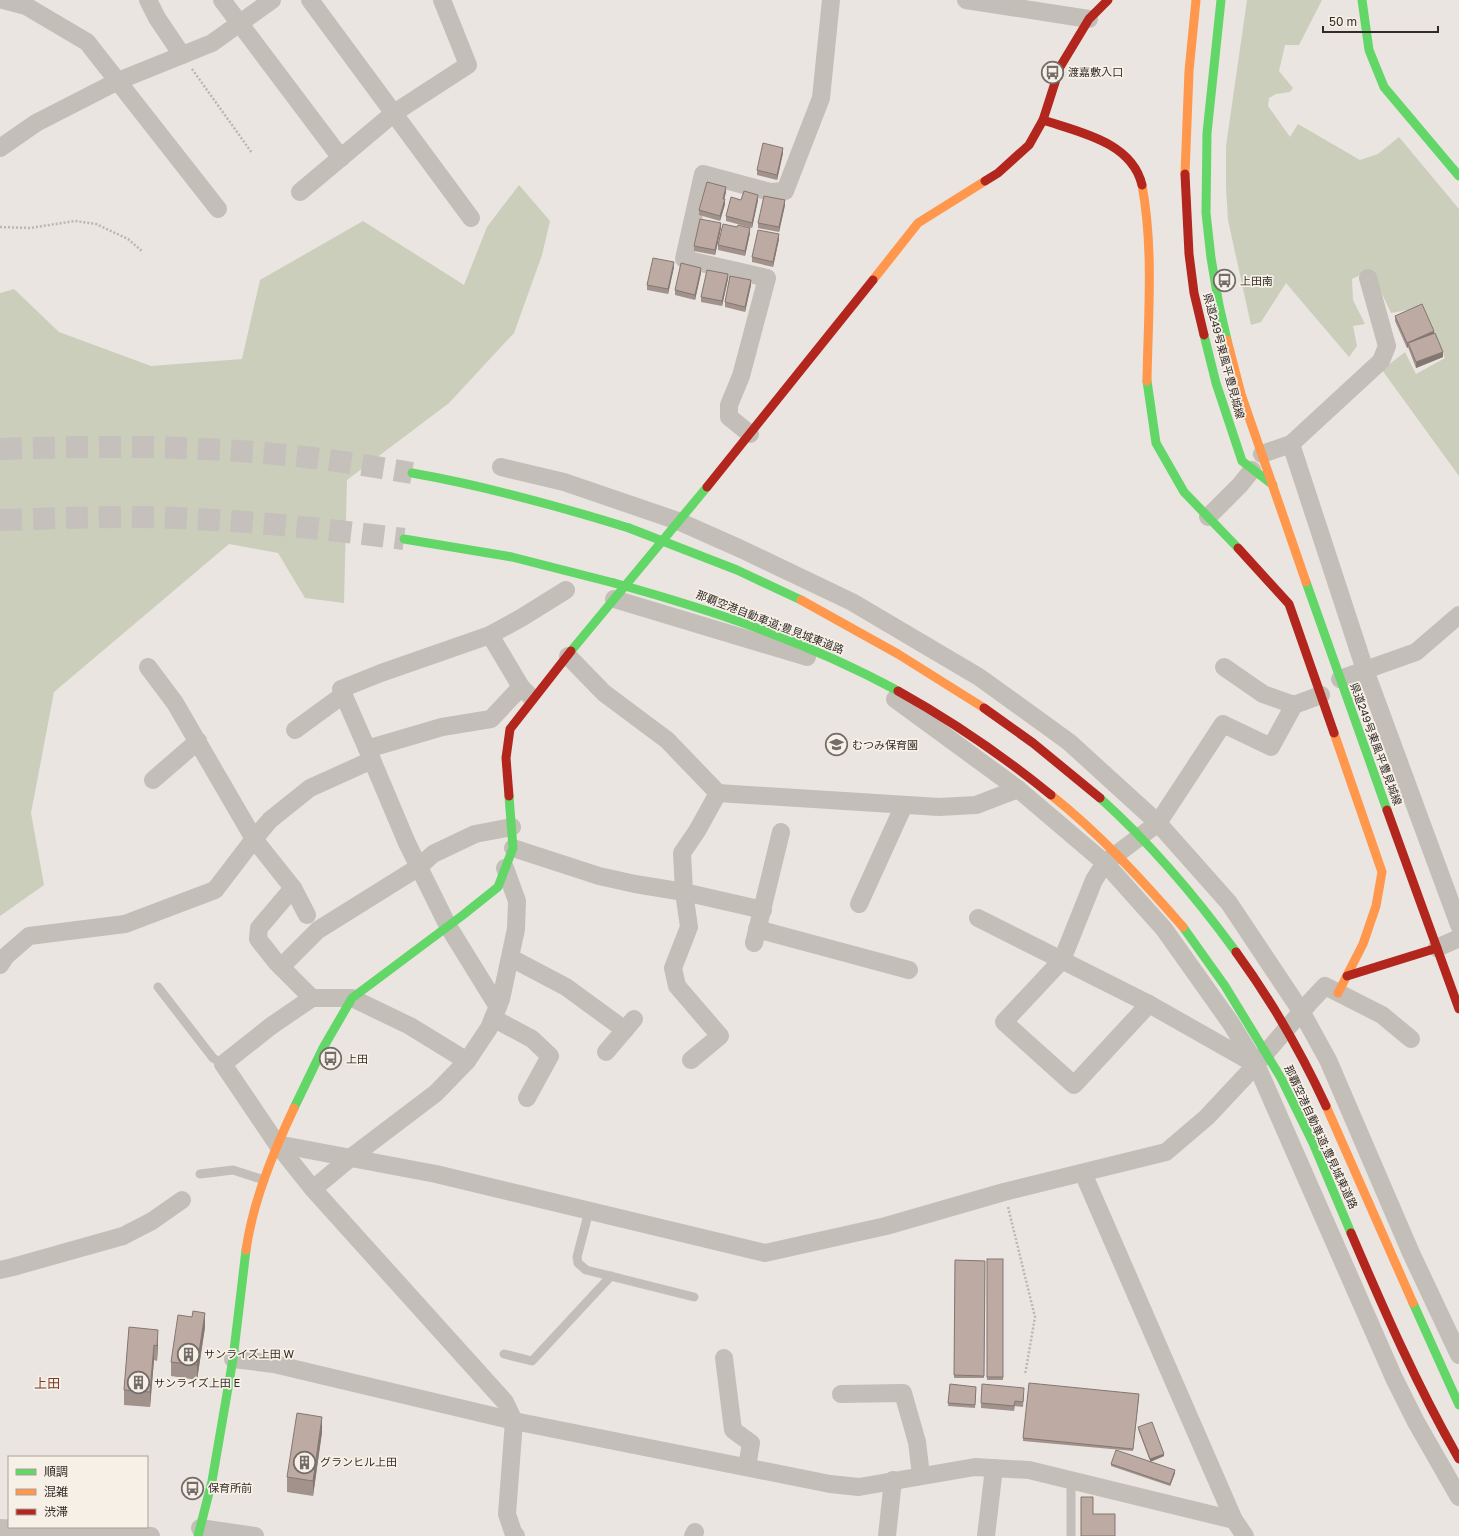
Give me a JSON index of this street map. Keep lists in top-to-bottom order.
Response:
{
  "streets": {
    "main road": ["県道249号東風平豊見城線", "那覇空港自動車道;豊見城東道路"]
  },
  "districts": ["上田"],
  "places": {
    "bus stop": [
      "渡嘉敷入口",
      "上田南",
      "上田",
      "保育所前"
    ],
    "school or university": ["むつみ保育園"],
    "building": ["サンライズ上田 W", "サンライズ上田 E", "グランヒル上田"]
  },
  "legend": ["順調", "混雑", "渋滞"],
  "scale_bar": "50 m"
}
